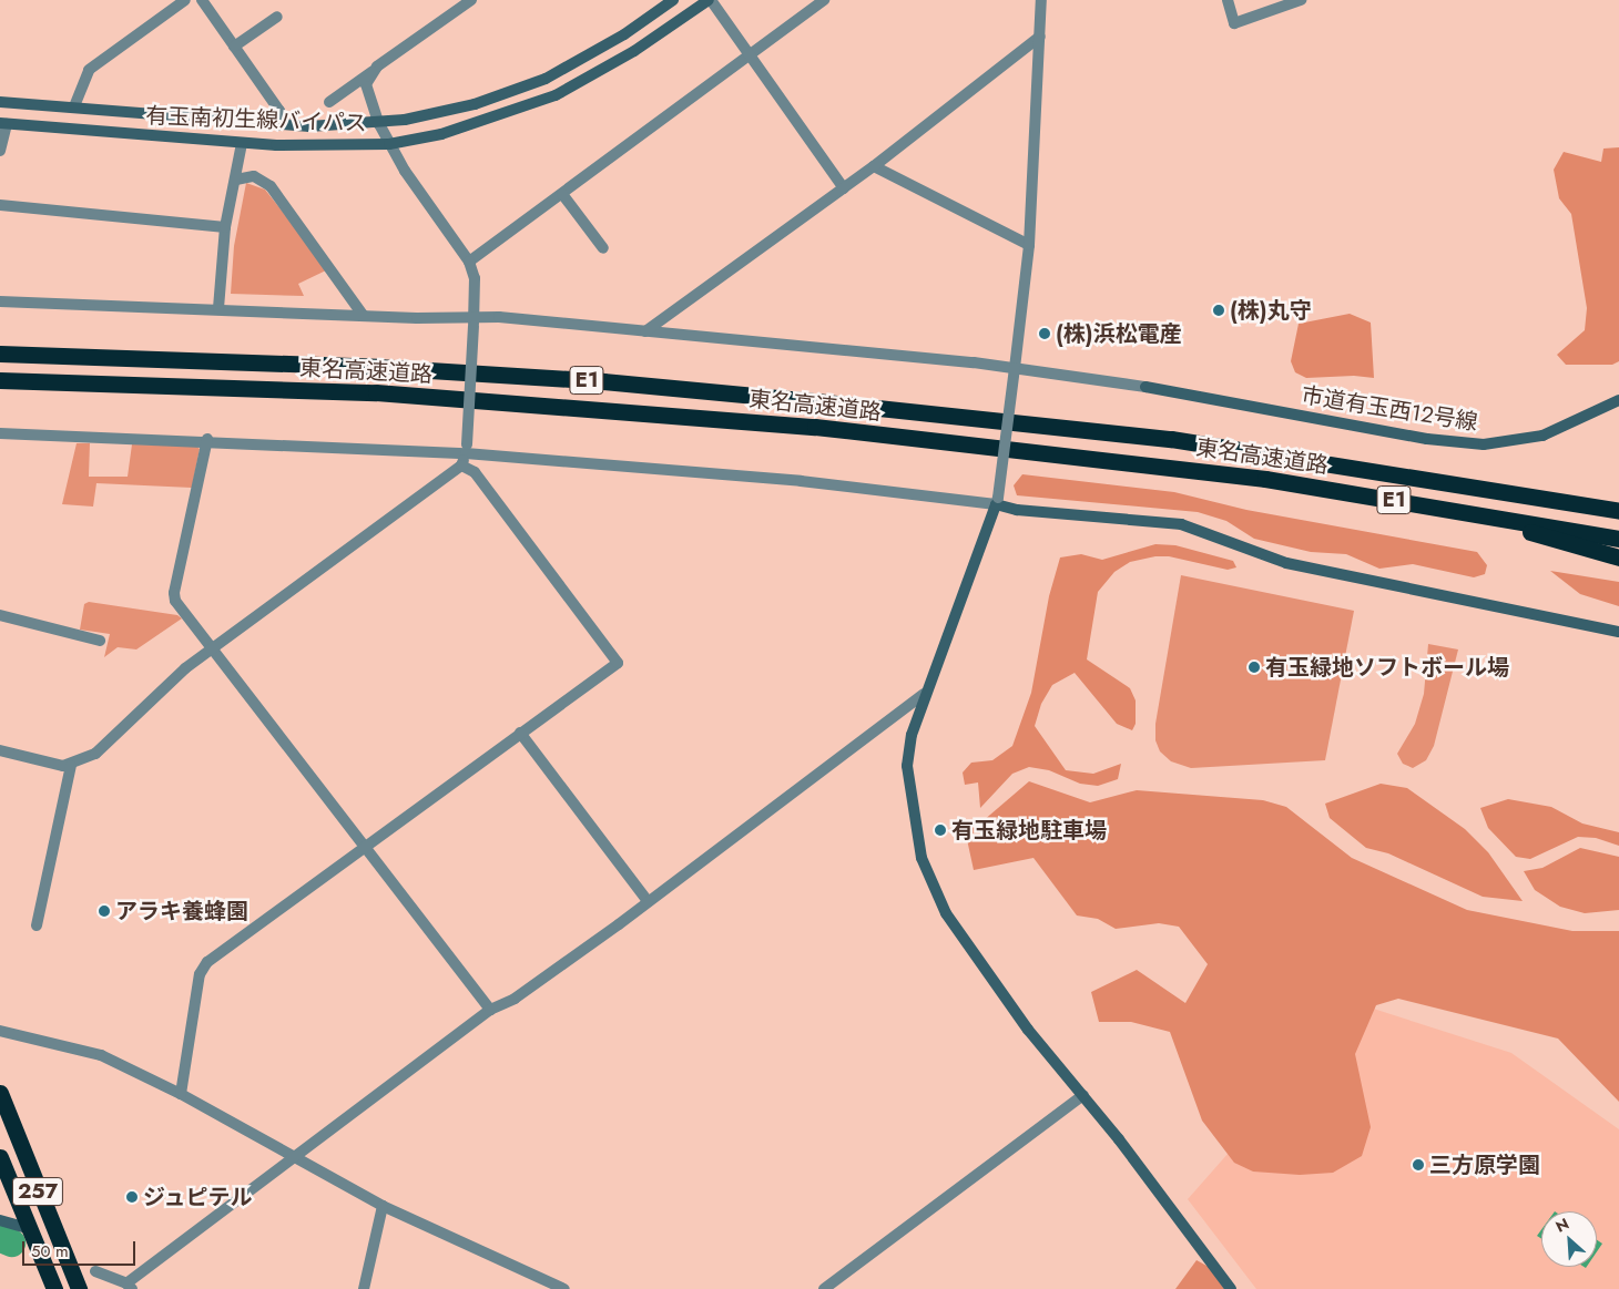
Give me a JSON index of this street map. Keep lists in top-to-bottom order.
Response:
{
  "streets": {
    "highway": ["東名高速道路", "E1", "257"],
    "street": ["有玉南初生線バイパス", "市道有玉西12号線"]
  },
  "places": [
    "(株)丸守",
    "(株)浜松電産",
    "有玉緑地ソフトボール場",
    "有玉緑地駐車場",
    "アラキ養蜂園",
    "三方原学園",
    "ジュピテル"
  ],
  "scale_bar": "50 m",
  "north": "top left"
}
